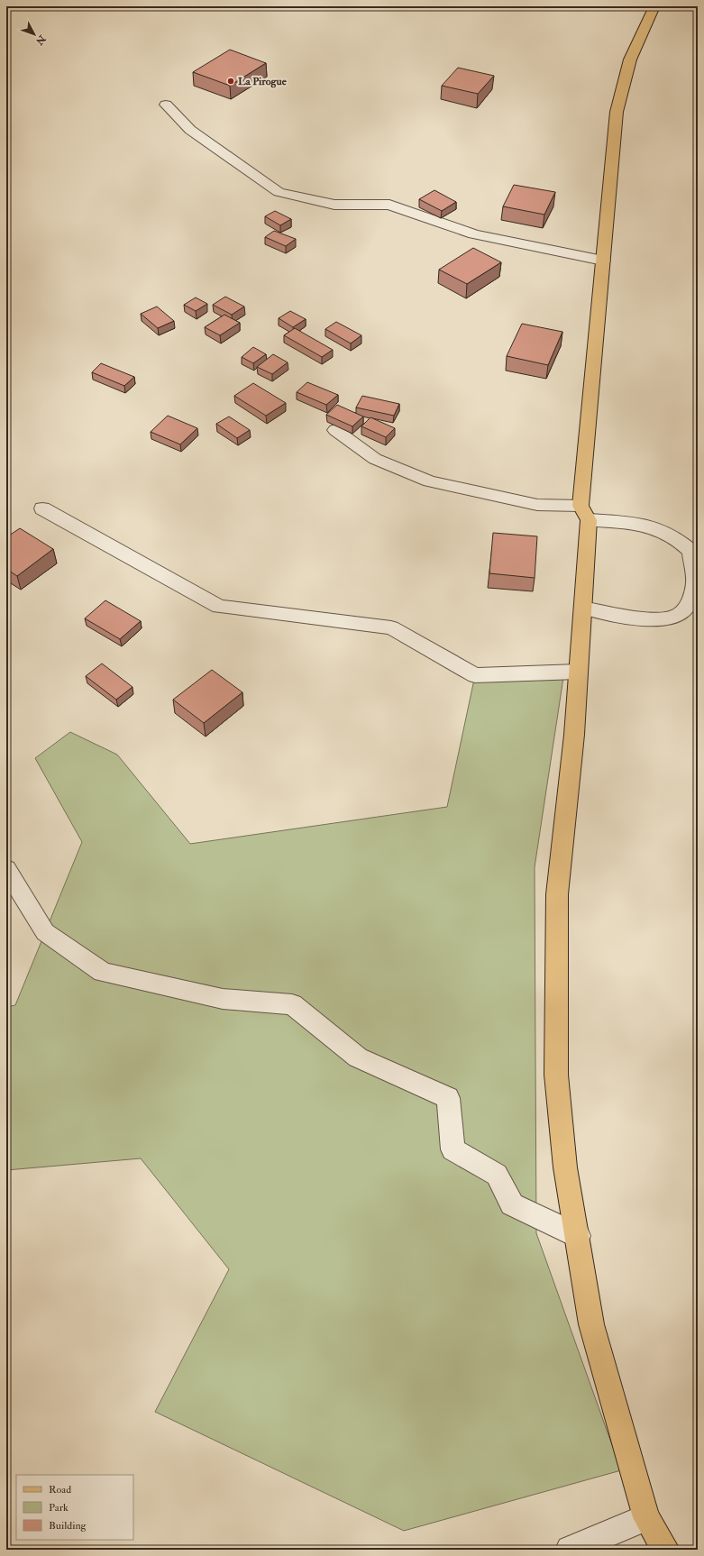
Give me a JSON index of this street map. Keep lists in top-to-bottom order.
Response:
{
  "places": ["La Pirogue"],
  "legend": ["Road", "Park", "Building"],
  "north": "bottom right"
}
